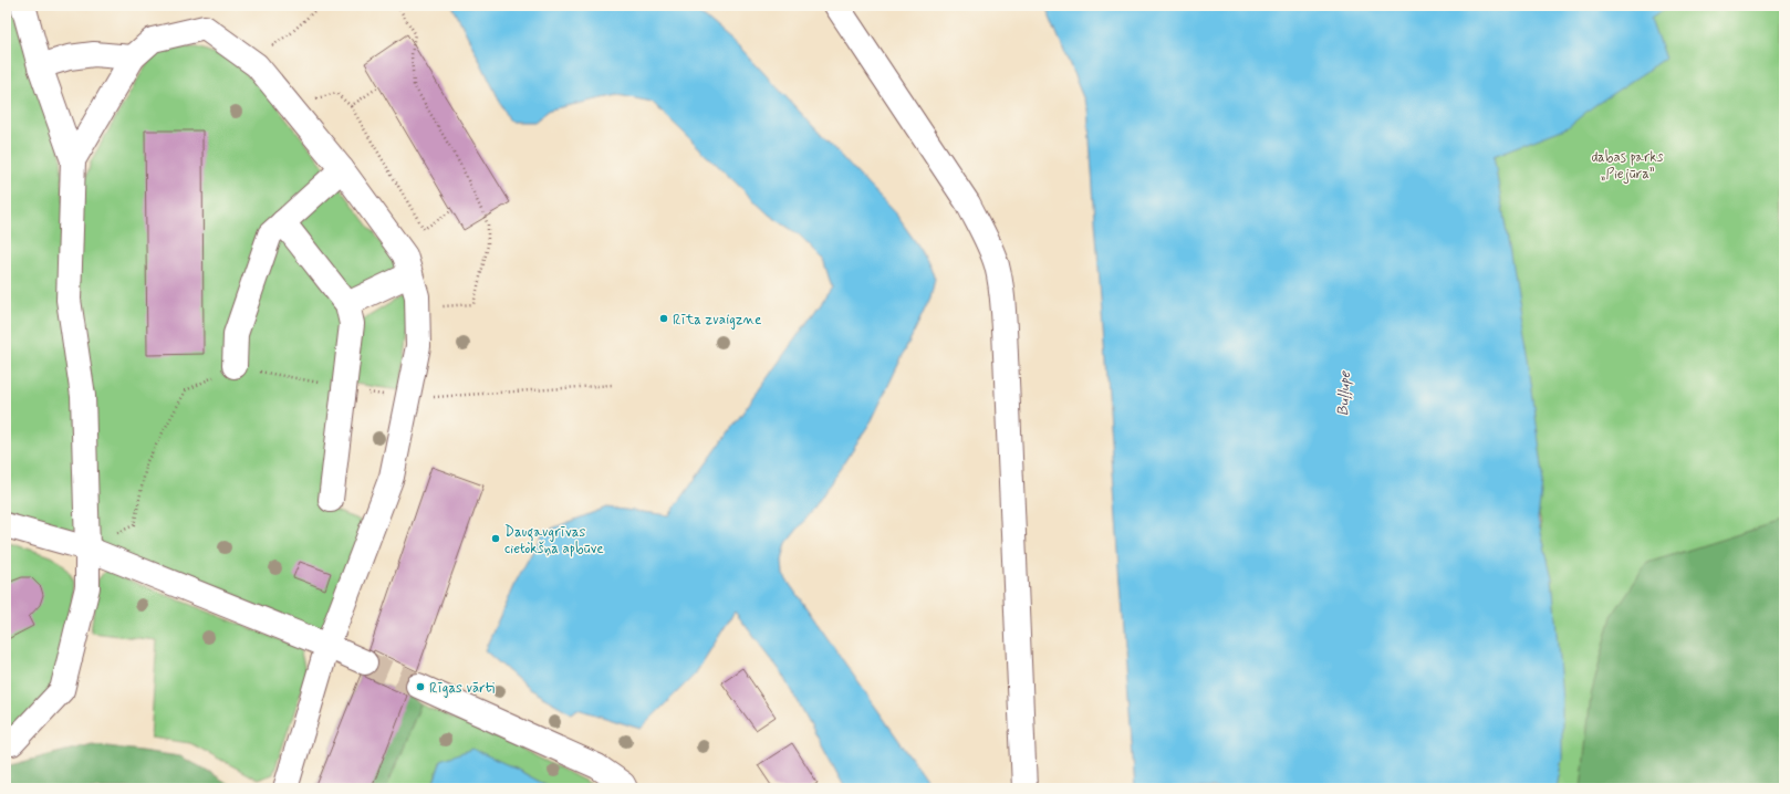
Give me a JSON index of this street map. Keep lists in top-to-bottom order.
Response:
{
  "water": ["Buļļupe"],
  "parks": ["dabas parks „Piejūra”"],
  "places": ["Rīta zvaigzne", "Daugavgrīvas cietokšņa apbūve", "Rīgas vārti"]
}
